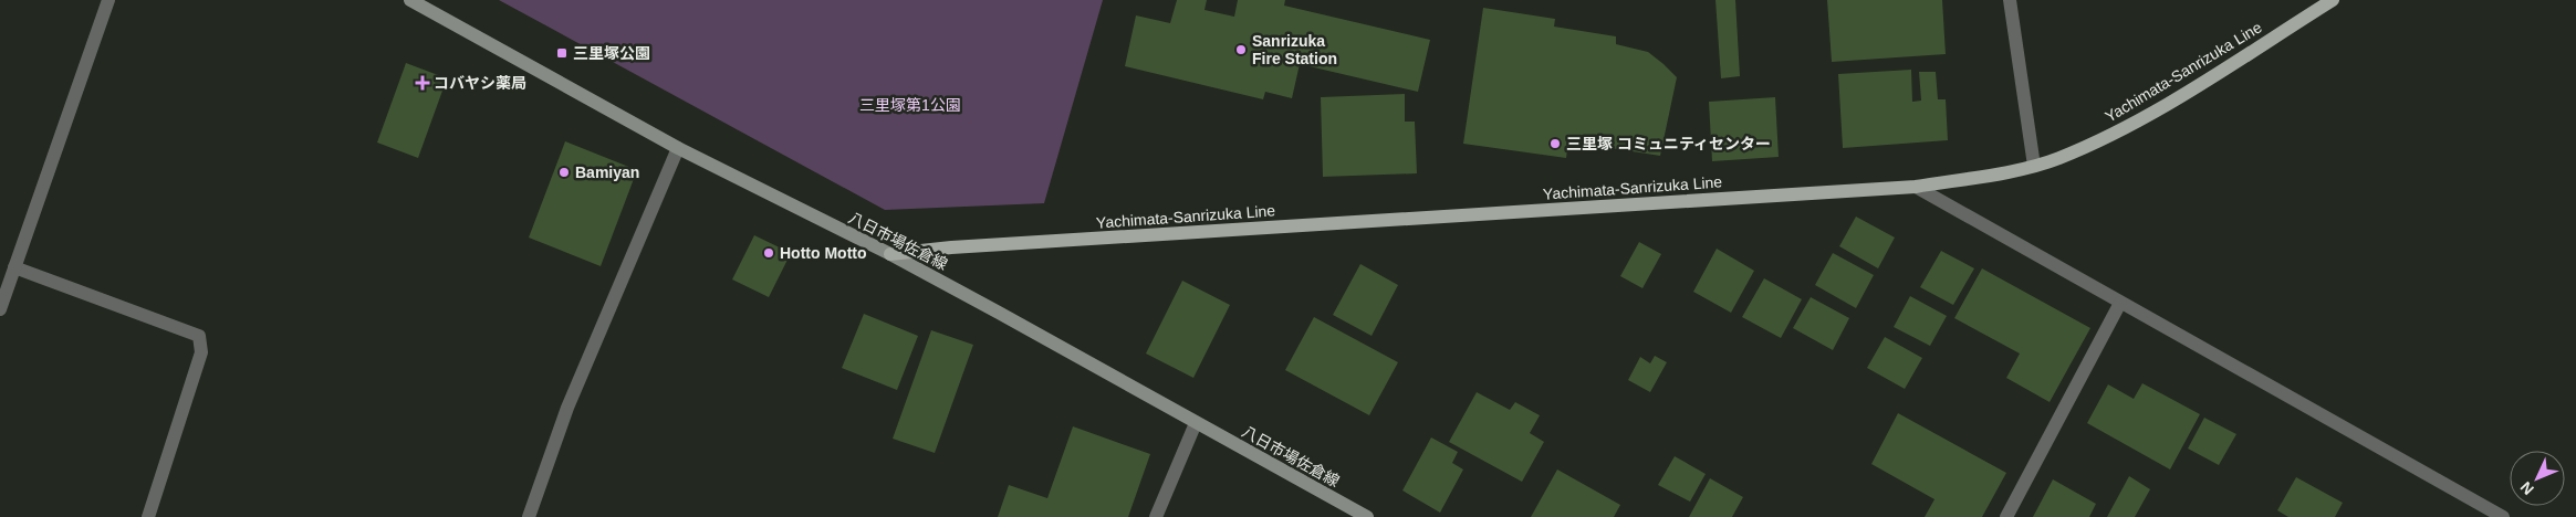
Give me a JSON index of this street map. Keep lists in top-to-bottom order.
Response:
{
  "streets": {
    "main road": ["Yachimata-Sanrizuka Line", "八日市場佐倉線"]
  },
  "crossings": [
    ["Yachimata-Sanrizuka Line", "八日市場佐倉線"]
  ],
  "parks": ["三里塚第1公園"],
  "places": {
    "other": [
      "Sanrizuka Fire Station",
      "三里塚 コミュニティセンター",
      "Bamiyan",
      "Hotto Motto"
    ],
    "transit": ["三里塚公園"],
    "health": ["コバヤシ薬局"]
  },
  "north": "bottom left"
}
